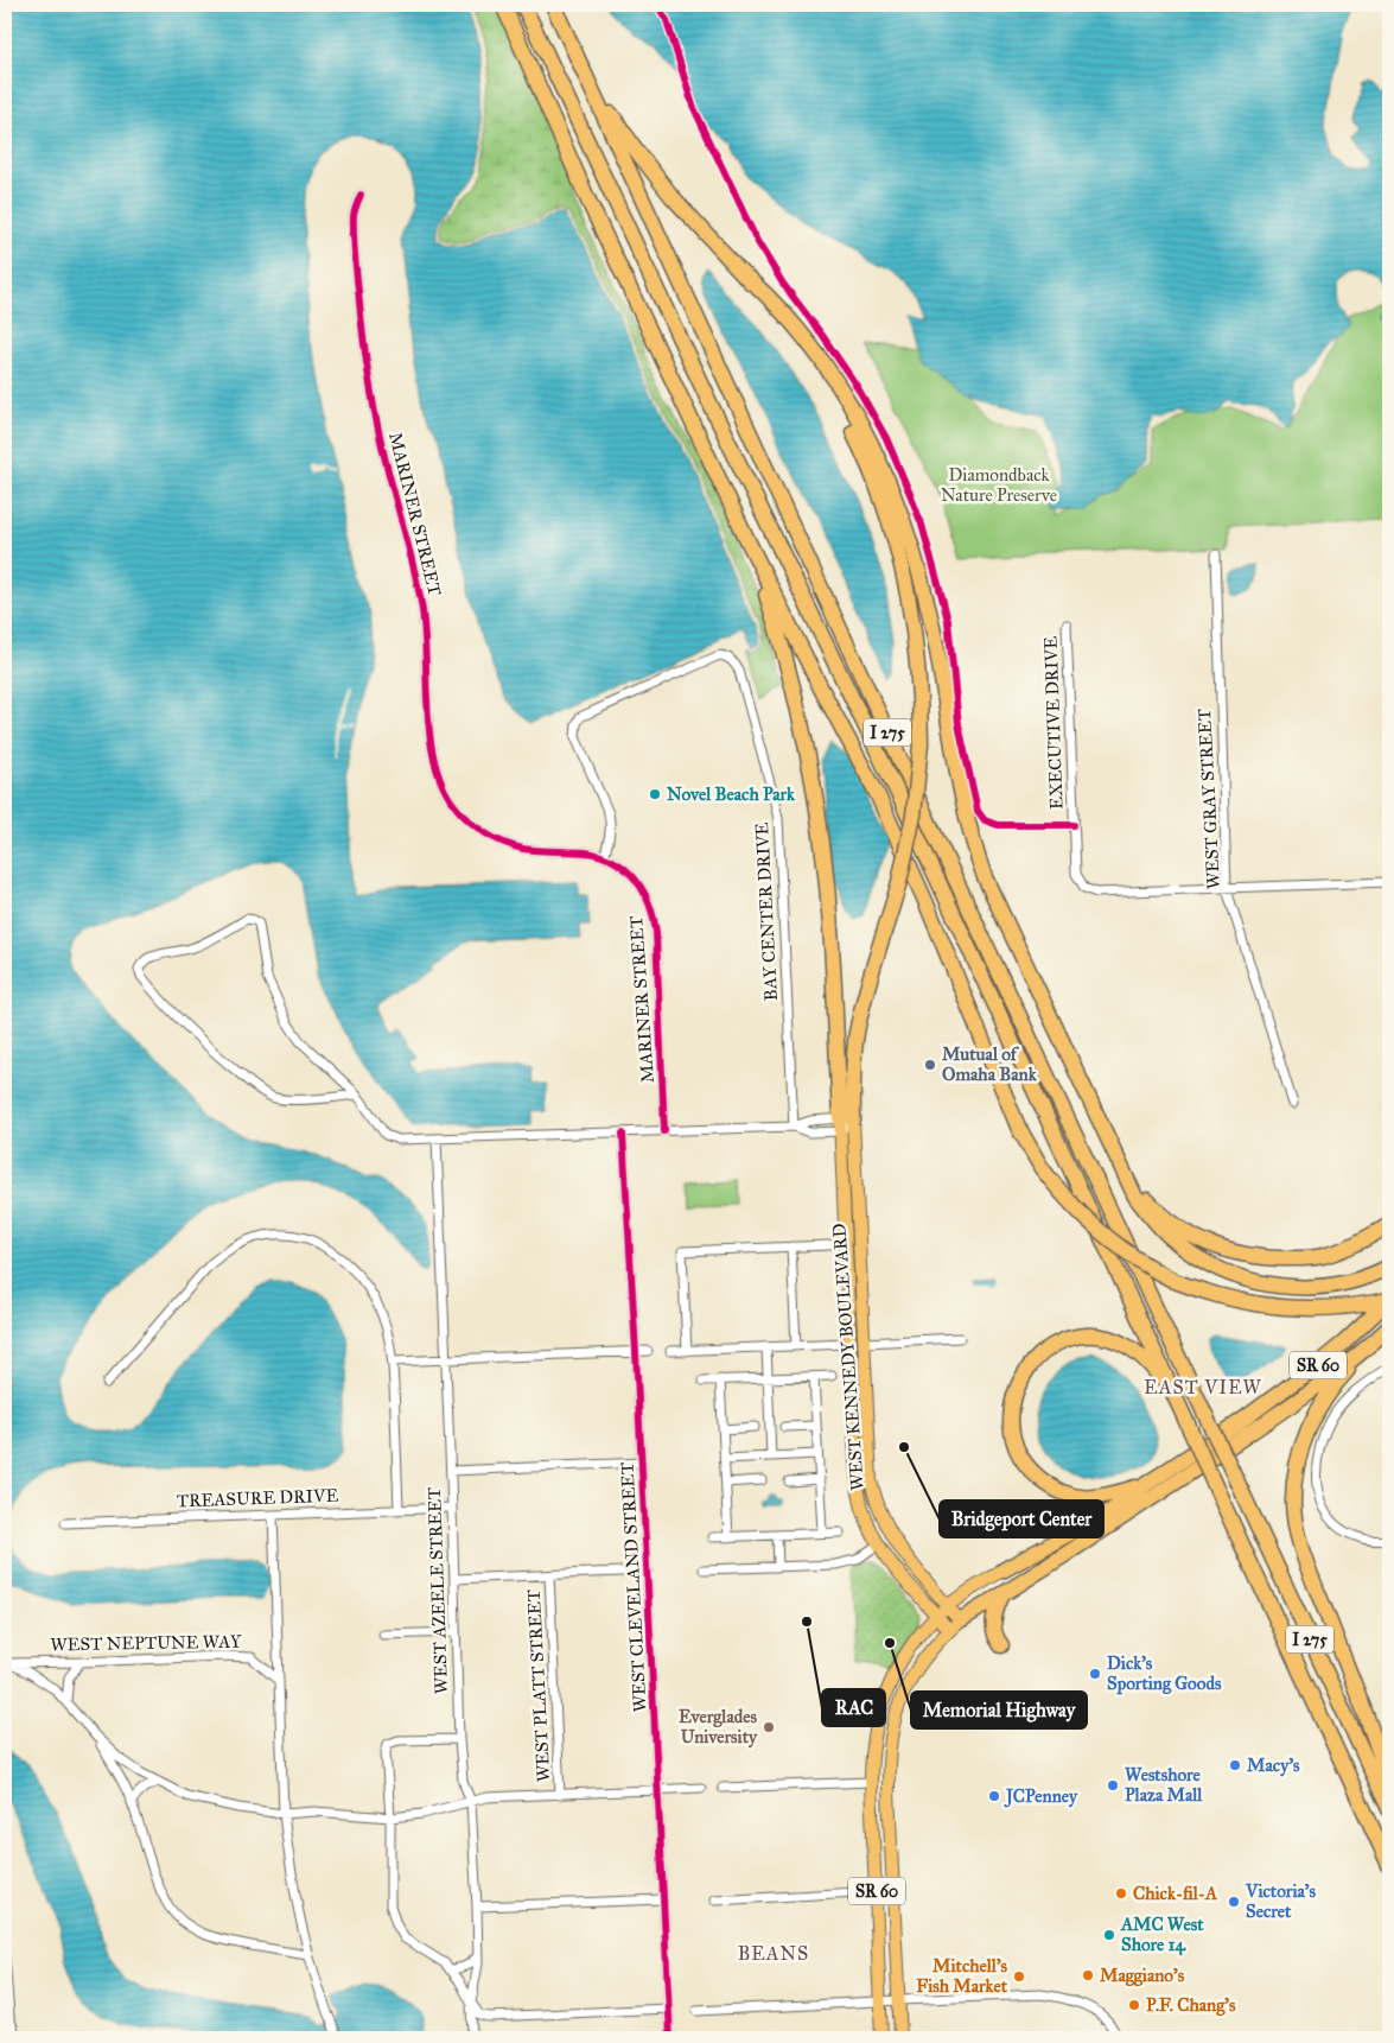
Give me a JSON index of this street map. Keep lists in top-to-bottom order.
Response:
{
  "streets": {
    "highway": ["I 275", "SR 60"],
    "main road": ["WEST KENNEDY BOULEVARD"],
    "street": [
      "MARINER STREET",
      "EXECUTIVE DRIVE",
      "WEST GRAY STREET",
      "BAY CENTER DRIVE",
      "TREASURE DRIVE",
      "WEST CLEVELAND STREET",
      "WEST AZEELE STREET",
      "WEST NEPTUNE WAY",
      "WEST PLATT STREET"
    ]
  },
  "crossings": [
    ["MARINER STREET", "BAY CENTER DRIVE"],
    ["EXECUTIVE DRIVE", "WEST GRAY STREET"],
    ["WEST KENNEDY BOULEVARD", "SR 60"],
    ["TREASURE DRIVE", "WEST AZEELE STREET"]
  ],
  "districts": ["EAST VIEW", "BEANS"],
  "parks": ["Diamondback Nature Preserve"],
  "places": [
    "Novel Beach Park",
    "Mutual of Omaha Bank",
    "Bridgeport Center",
    "RAC",
    "Memorial Highway",
    "Dick's Sporting Goods",
    "Everglades University",
    "Macy's",
    "Westshore Plaza Mall",
    "JCPenney",
    "Chick-fil-A",
    "Victoria's Secret",
    "AMC West Shore 14",
    "Maggiano's",
    "Mitchell's Fish Market",
    "P.F. Chang's"
  ]
}
